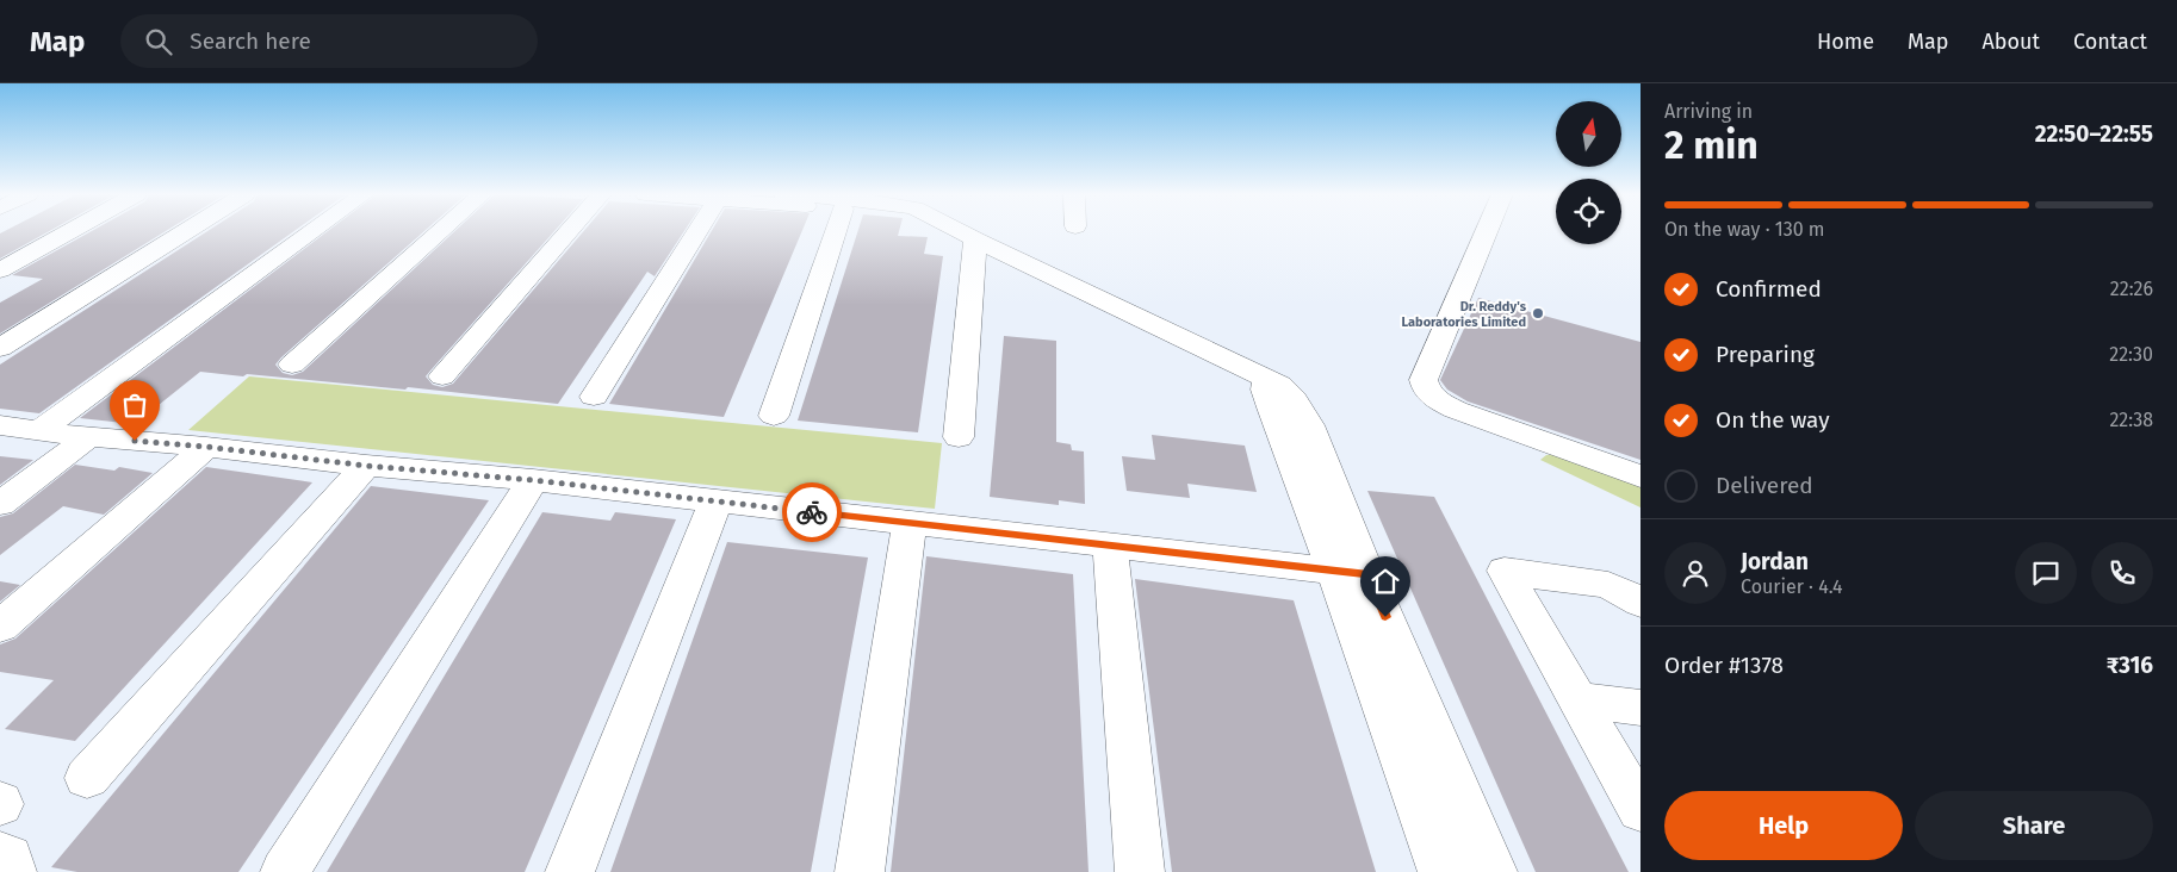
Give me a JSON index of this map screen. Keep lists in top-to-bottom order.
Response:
{
  "places": ["Dr. Reddy's Laboratories Limited"],
  "north": "top",
  "page": {
    "header": "Map",
    "search": "Search here",
    "nav": [
      "Home",
      "Map",
      "About",
      "Contact"
    ],
    "heading": ["2 min", "Arriving in", "22:50–22:55"],
    "panel": [
      "Jordan",
      "Courier · 4.4",
      "Order #1378",
      "₹316"
    ],
    "bar": "On the way · 130 m",
    "list": [
      ["Confirmed", "22:26"],
      ["Preparing", "22:30"],
      ["On the way", "22:38"],
      "Delivered"
    ],
    "buttons": ["Help", "Share"]
  }
}
